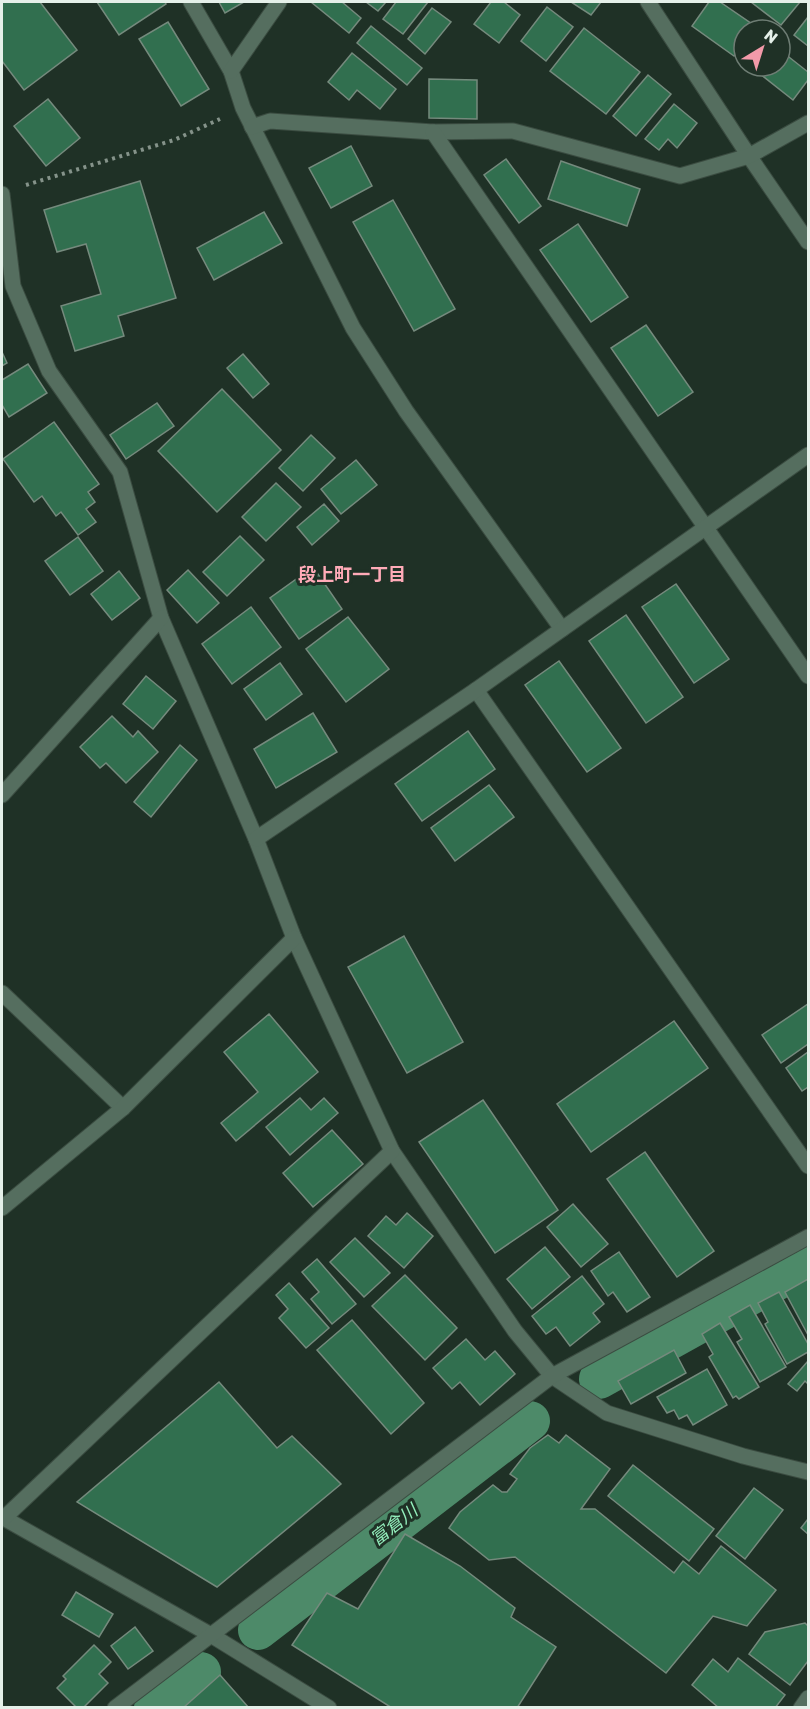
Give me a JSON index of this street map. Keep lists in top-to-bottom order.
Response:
{
  "districts": ["段上町一丁目"],
  "water": ["富倉川"],
  "north": "top right"
}
